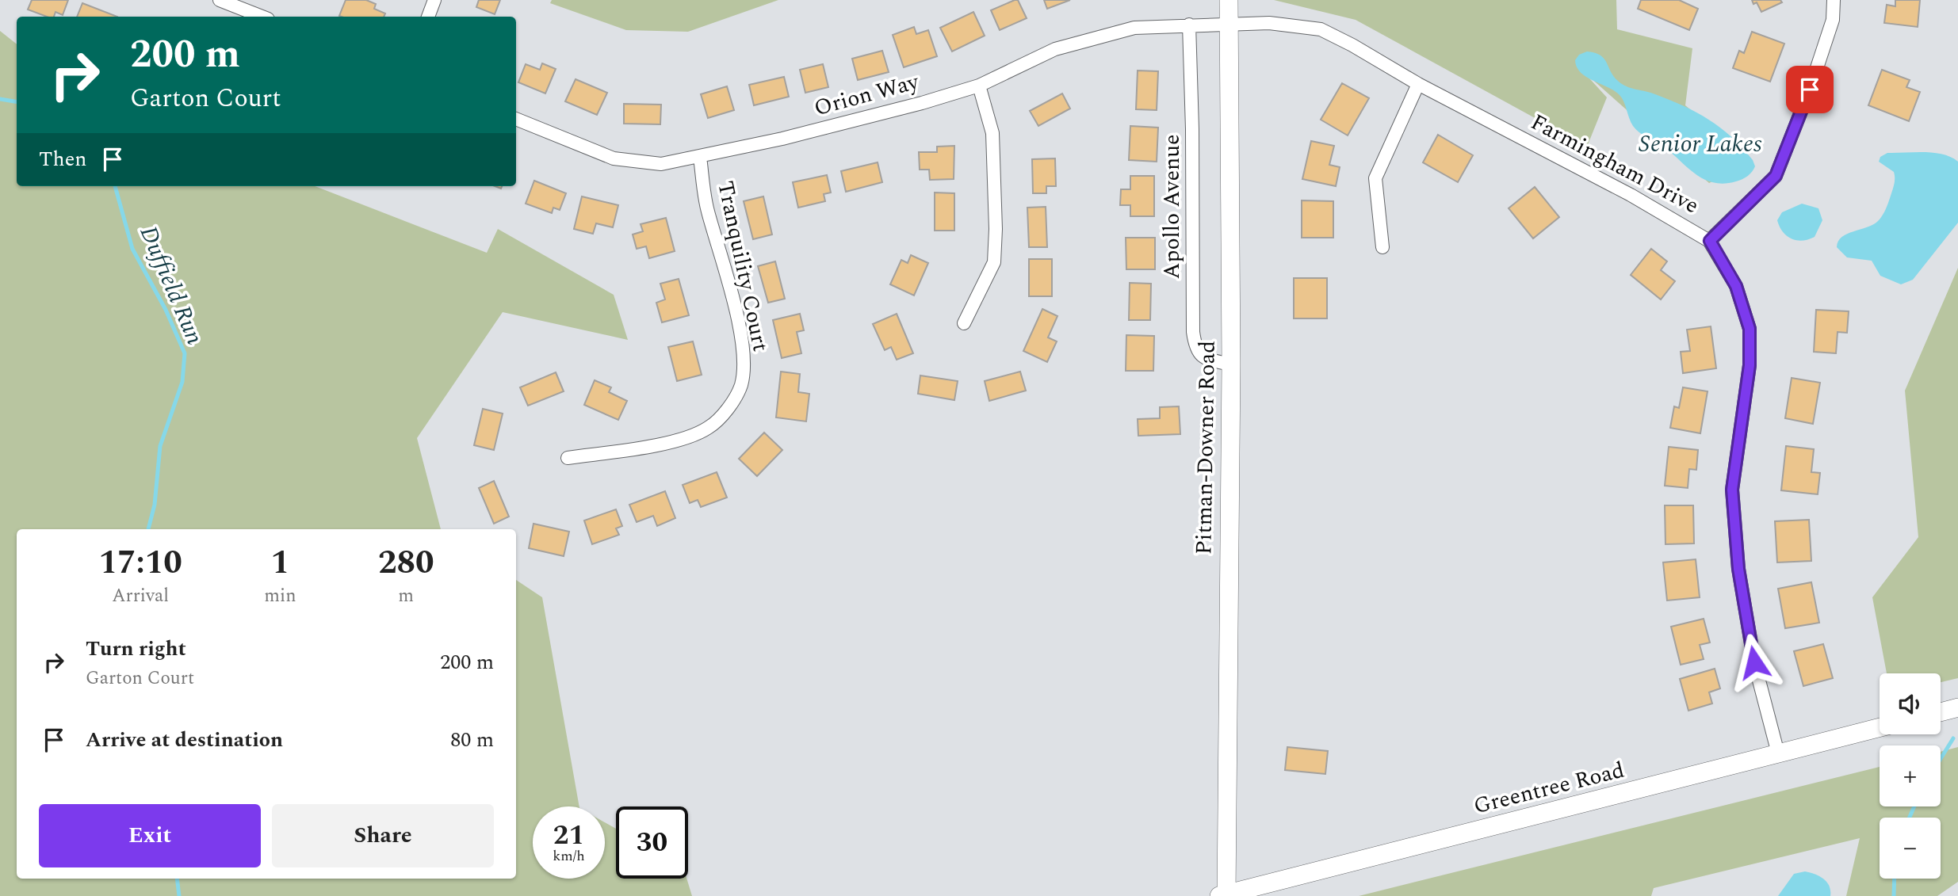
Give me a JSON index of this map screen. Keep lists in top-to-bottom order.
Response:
{
  "streets": {
    "street": [
      "Orion Way",
      "Farmingham Drive",
      "Apollo Avenue",
      "Tranquility Court",
      "Pitman-Downer Road",
      "Greentree Road"
    ]
  },
  "crossings": [
    ["Orion Way", "Farmingham Drive"],
    ["Orion Way", "Apollo Avenue"],
    ["Orion Way", "Tranquility Court"],
    ["Orion Way", "Pitman-Downer Road"],
    ["Farmingham Drive", "Pitman-Downer Road"],
    ["Farmingham Drive", "Greentree Road"],
    ["Apollo Avenue", "Pitman-Downer Road"],
    ["Pitman-Downer Road", "Greentree Road"]
  ],
  "water": ["Senior Lakes", "Duffield Run"],
  "page": {
    "turn": ["200 m", "Garton Court"],
    "then": "Then",
    "eta": [
      "17:10",
      "Arrival",
      "1",
      "min",
      "280",
      "m"
    ],
    "list": [
      {
        "name": "Turn right",
        "note": "Garton Court",
        "value": "200 m"
      },
      {
        "name": "Arrive at destination",
        "value": "80 m"
      }
    ],
    "map_buttons": ["+", "−"],
    "buttons": ["Exit", "Share"],
    "speed": "21 km/h",
    "limit": "30"
  }
}
